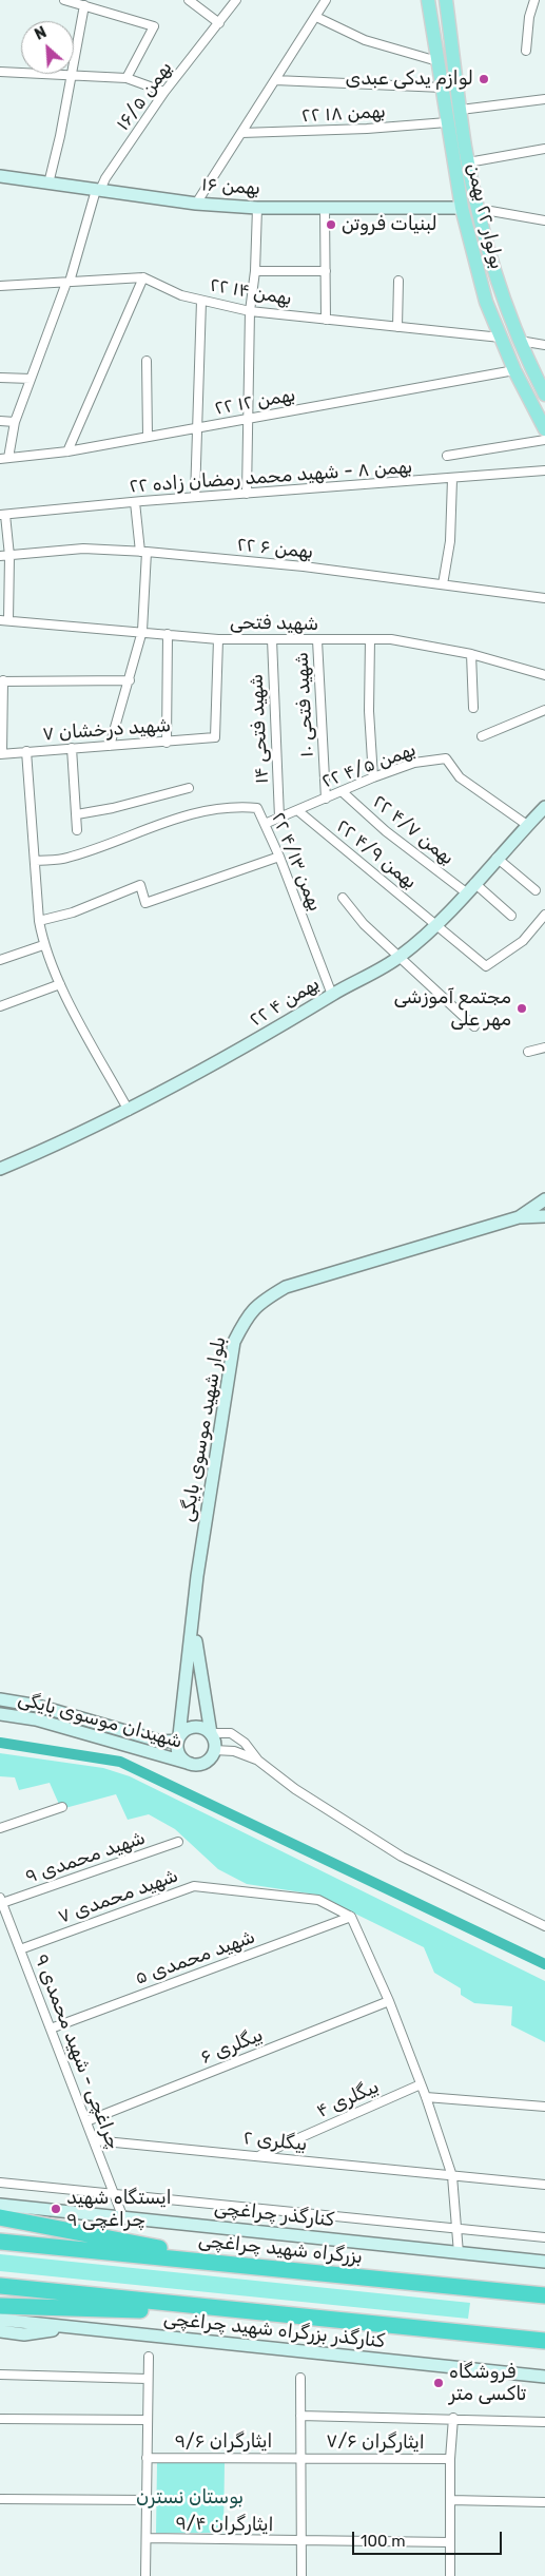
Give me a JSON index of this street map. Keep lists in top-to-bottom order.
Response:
{
  "streets": {
    "highway": ["بزرگراه شهید چراغچی"],
    "main road": ["بولوار ۲۲ بهمن"],
    "street": [
      "بهمن ۱۶/۵",
      "۲۲ بهمن ۱۸",
      "بهمن ۱۶",
      "۲۲ بهمن ۱۴",
      "۲۲ بهمن ۱۲",
      "۲۲ بهمن ۸ - شهید محمد رمضان زاده",
      "۲۲ بهمن ۶",
      "شهید فتحی",
      "شهید فتحی ۱۰",
      "شهید فتحی ۱۴",
      "شهید درخشان ۷",
      "۲۲ بهمن ۴/۵",
      "۲۲ بهمن ۴/۷",
      "۲۲ بهمن ۴/۹",
      "۲۲ بهمن ۴/۱۳",
      "۲۲ بهمن ۴",
      "بلوار شهید موسوی بایگی",
      "شهیدان موسوی بایگی",
      "شهید محمدی ۹",
      "شهید محمدی ۷",
      "شهید محمدی ۵",
      "بیگلری ۶",
      "۹ چراغچی - شهید محمدی",
      "بیگلری ۴",
      "بیگلری ۲",
      "کنارگذر چراغچی",
      "کنارگذر بزرگراه شهید چراغچی",
      "ایثارگران ۹/۶",
      "ایثارگران ۷/۶",
      "ایثارگران ۹/۴"
    ]
  },
  "crossings": [
    ["بهمن ۱۶/۵", "بهمن ۱۶"],
    ["بهمن ۱۶/۵", "۲۲ بهمن ۱۴"],
    ["بهمن ۱۶/۵", "۲۲ بهمن ۱۲"],
    ["۲۲ بهمن ۱۸", "بولوار ۲۲ بهمن"],
    ["بهمن ۱۶", "بولوار ۲۲ بهمن"],
    ["بولوار ۲۲ بهمن", "۲۲ بهمن ۱۴"],
    ["بولوار ۲۲ بهمن", "۲۲ بهمن ۱۲"],
    ["شهید فتحی", "شهید فتحی ۱۰"],
    ["شهید فتحی", "شهید فتحی ۱۴"],
    ["شهید فتحی", "شهید درخشان ۷"],
    ["شهید فتحی ۱۰", "۲۲ بهمن ۴/۵"],
    ["شهید فتحی ۱۴", "۲۲ بهمن ۴/۵"],
    ["۲۲ بهمن ۴/۵", "۲۲ بهمن ۴/۷"],
    ["۲۲ بهمن ۴/۵", "۲۲ بهمن ۴/۹"],
    ["۲۲ بهمن ۴/۵", "۲۲ بهمن ۴/۱۳"],
    ["۲۲ بهمن ۴/۵", "۲۲ بهمن ۴"],
    ["۲۲ بهمن ۴/۷", "۲۲ بهمن ۴"],
    ["۲۲ بهمن ۴/۹", "۲۲ بهمن ۴"],
    ["۲۲ بهمن ۴/۱۳", "۲۲ بهمن ۴"],
    ["بلوار شهید موسوی بایگی", "شهیدان موسوی بایگی"],
    ["شهید محمدی ۹", "۹ چراغچی - شهید محمدی"],
    ["شهید محمدی ۷", "شهید محمدی ۵"],
    ["شهید محمدی ۷", "۹ چراغچی - شهید محمدی"],
    ["شهید محمدی ۵", "۹ چراغچی - شهید محمدی"],
    ["بیگلری ۶", "۹ چراغچی - شهید محمدی"],
    ["۹ چراغچی - شهید محمدی", "بیگلری ۲"],
    ["۹ چراغچی - شهید محمدی", "کنارگذر چراغچی"],
    ["بیگلری ۴", "بیگلری ۲"],
    ["ایثارگران ۹/۶", "ایثارگران ۷/۶"]
  ],
  "parks": ["بوستان نسترن"],
  "places": [
    "لوازم یدکی عبدی",
    "لبنیات فروتن",
    "مجتمع آموزشی مهر علی",
    "ایستگاه شهید چراغچی ۹",
    "فروشگاه تاکسی متر"
  ],
  "scale_bar": "100 m",
  "north": "top left"
}
